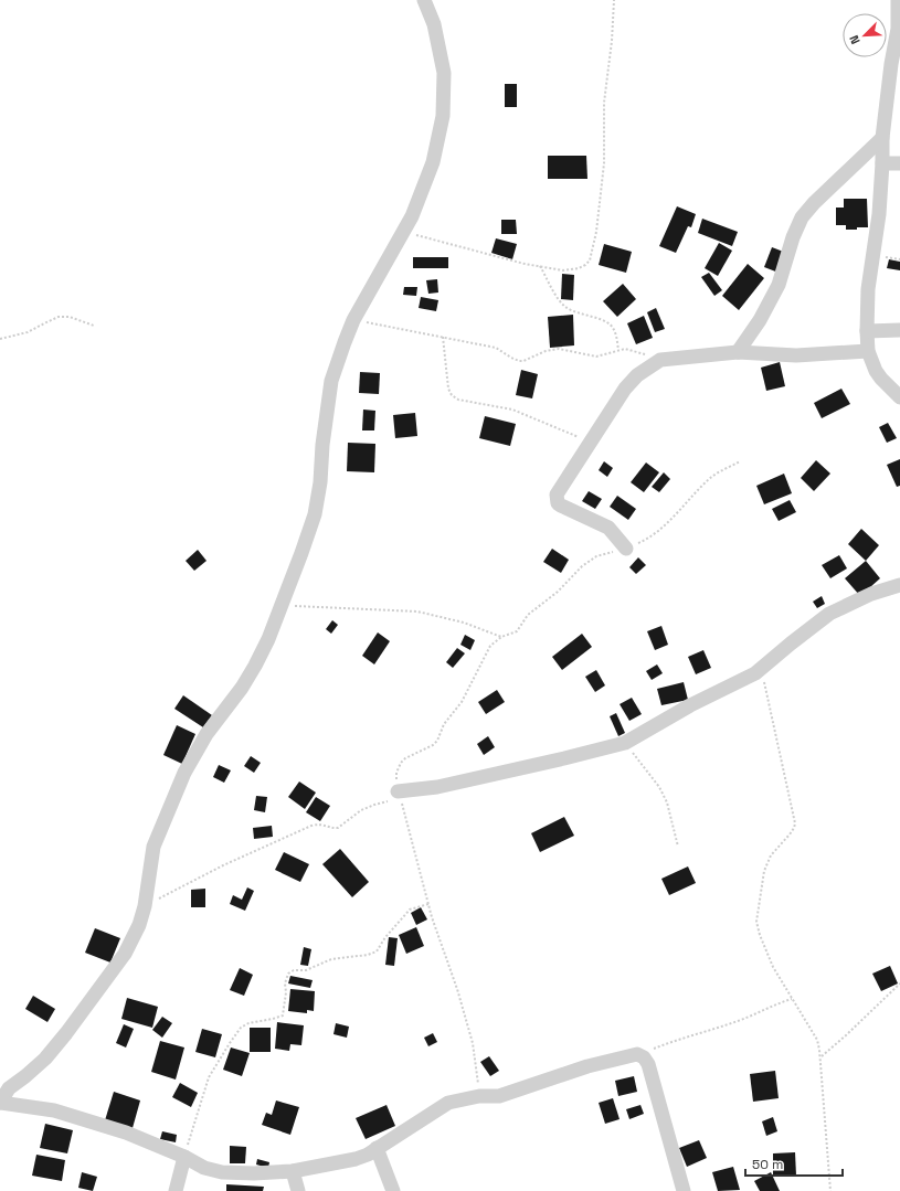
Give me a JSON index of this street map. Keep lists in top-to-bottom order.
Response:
{
  "scale_bar": "50 m",
  "north": "bottom left"
}
